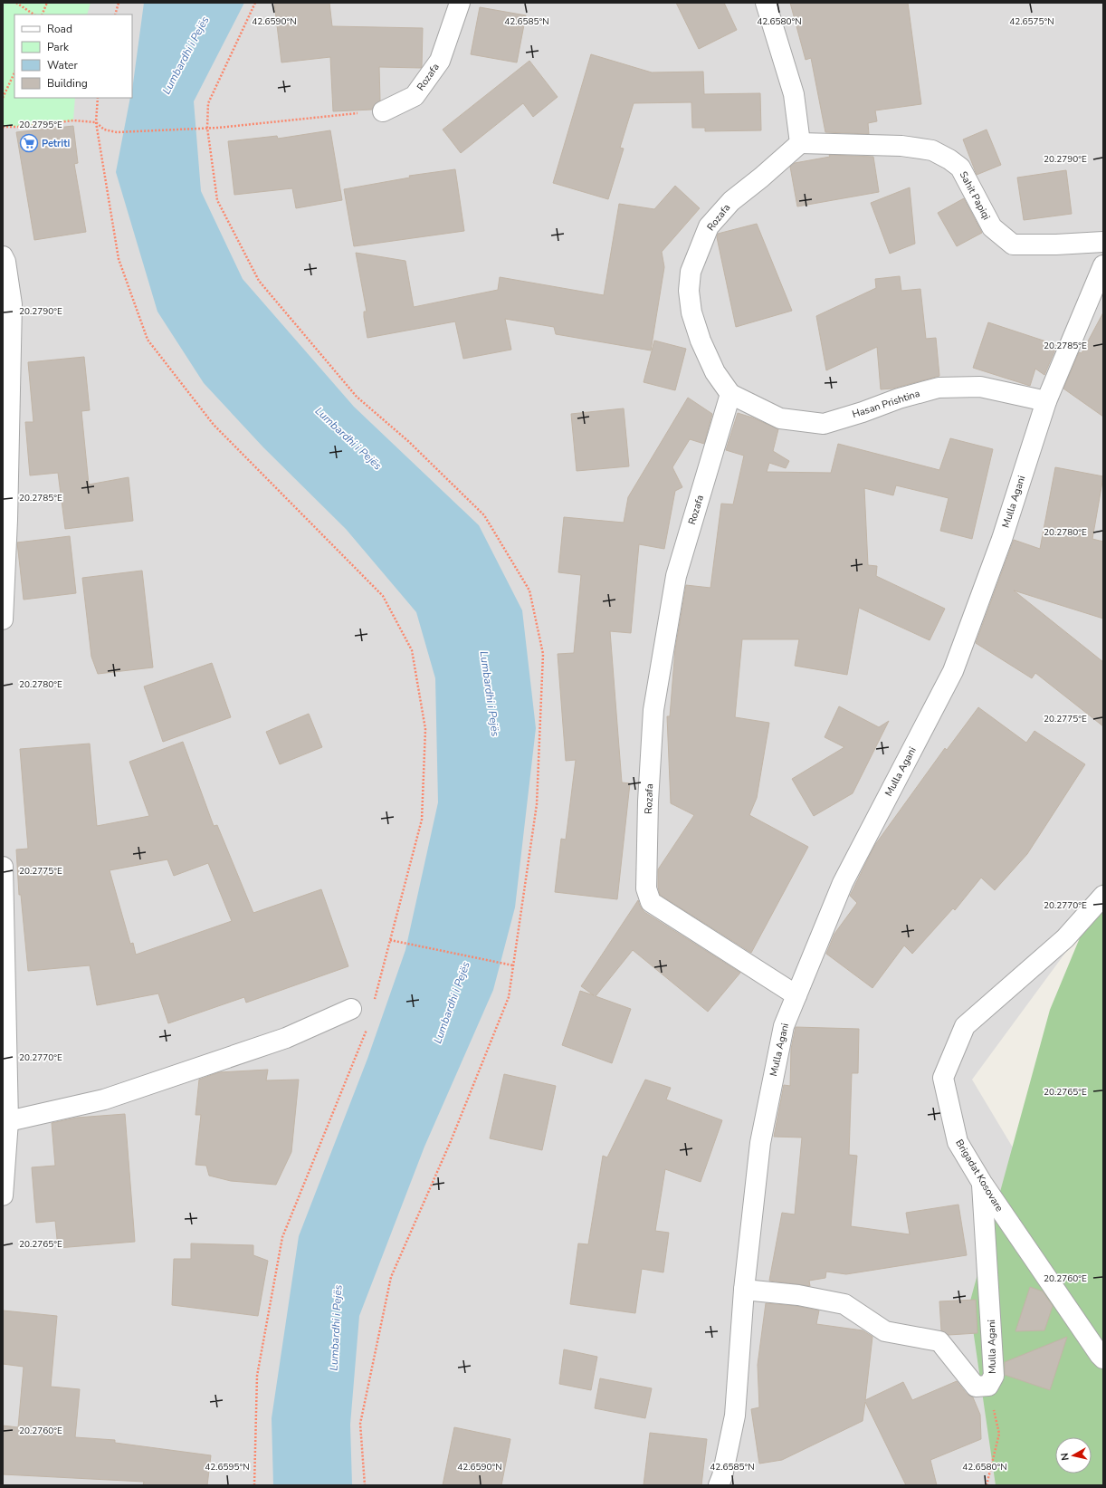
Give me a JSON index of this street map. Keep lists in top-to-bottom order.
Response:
{
  "streets": {
    "street": [
      "Rozafa",
      "Sahit Papiqi",
      "Hasan Prishtina",
      "Mulla Agani",
      "Brigadat Kosovare"
    ]
  },
  "crossings": [
    ["Rozafa", "Sahit Papiqi"],
    ["Rozafa", "Hasan Prishtina"],
    ["Rozafa", "Mulla Agani"],
    ["Hasan Prishtina", "Mulla Agani"],
    ["Mulla Agani", "Brigadat Kosovare"]
  ],
  "water": ["Lumbardhi i Pejës"],
  "places": {
    "supermarket": ["Petriti"]
  },
  "legend": [
    "Road",
    "Park",
    "Water",
    "Building"
  ],
  "north": "left",
  "coordinates": [
    "42.6590°N",
    "42.6585°N",
    "42.6580°N",
    "42.6575°N",
    "20.2795°E",
    "20.2790°E",
    "20.2785°E",
    "20.2780°E",
    "20.2775°E",
    "20.2770°E",
    "20.2765°E",
    "20.2760°E",
    "42.6595°N"
  ]
}
